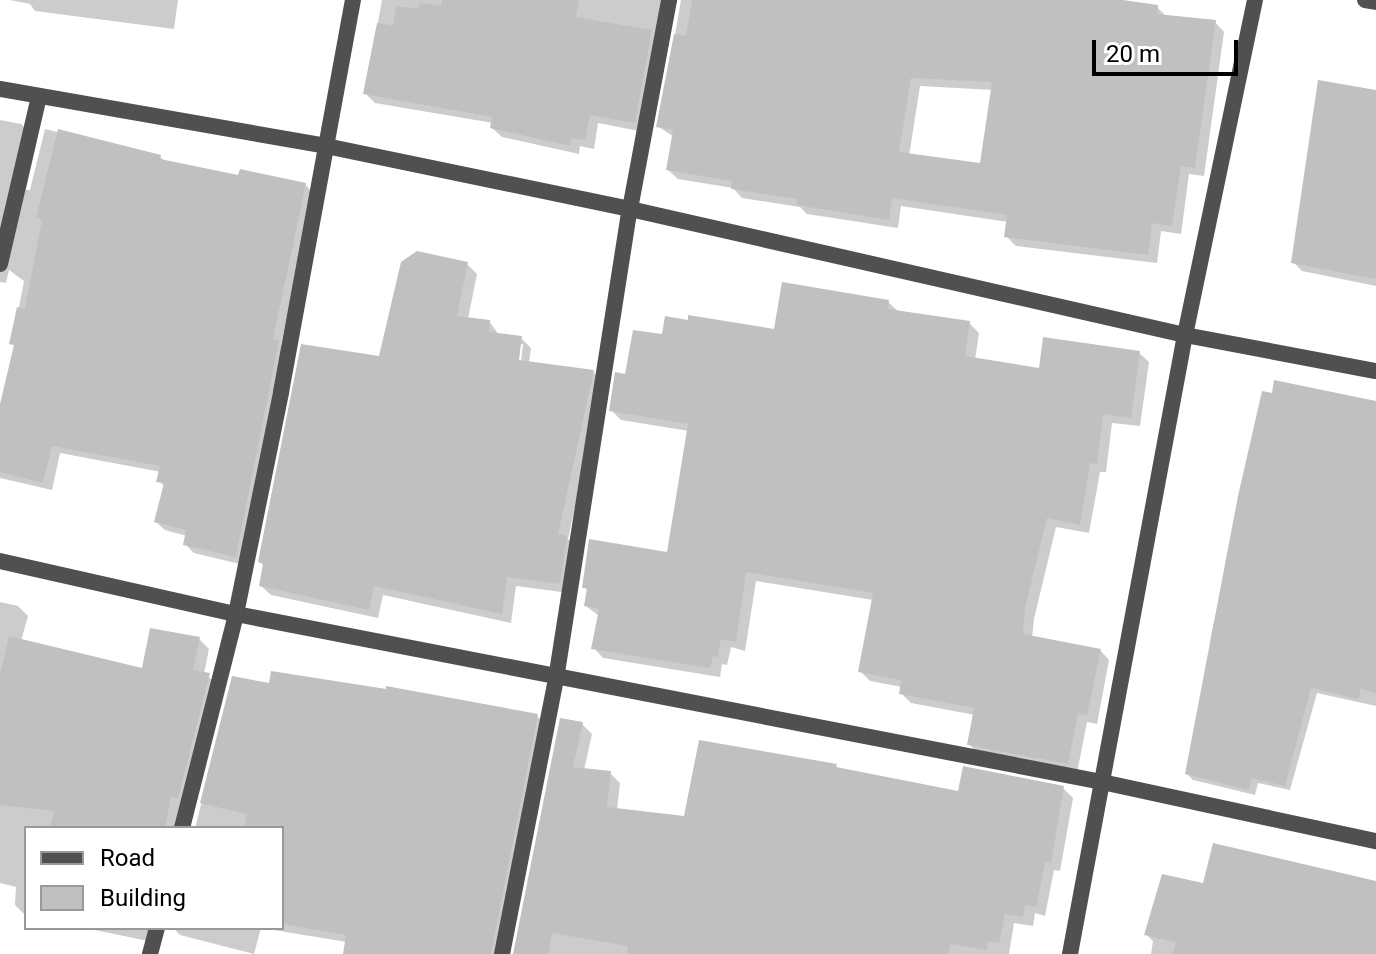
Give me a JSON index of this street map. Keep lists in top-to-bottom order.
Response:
{
  "legend": ["Road", "Building"],
  "scale_bar": "20 m"
}
